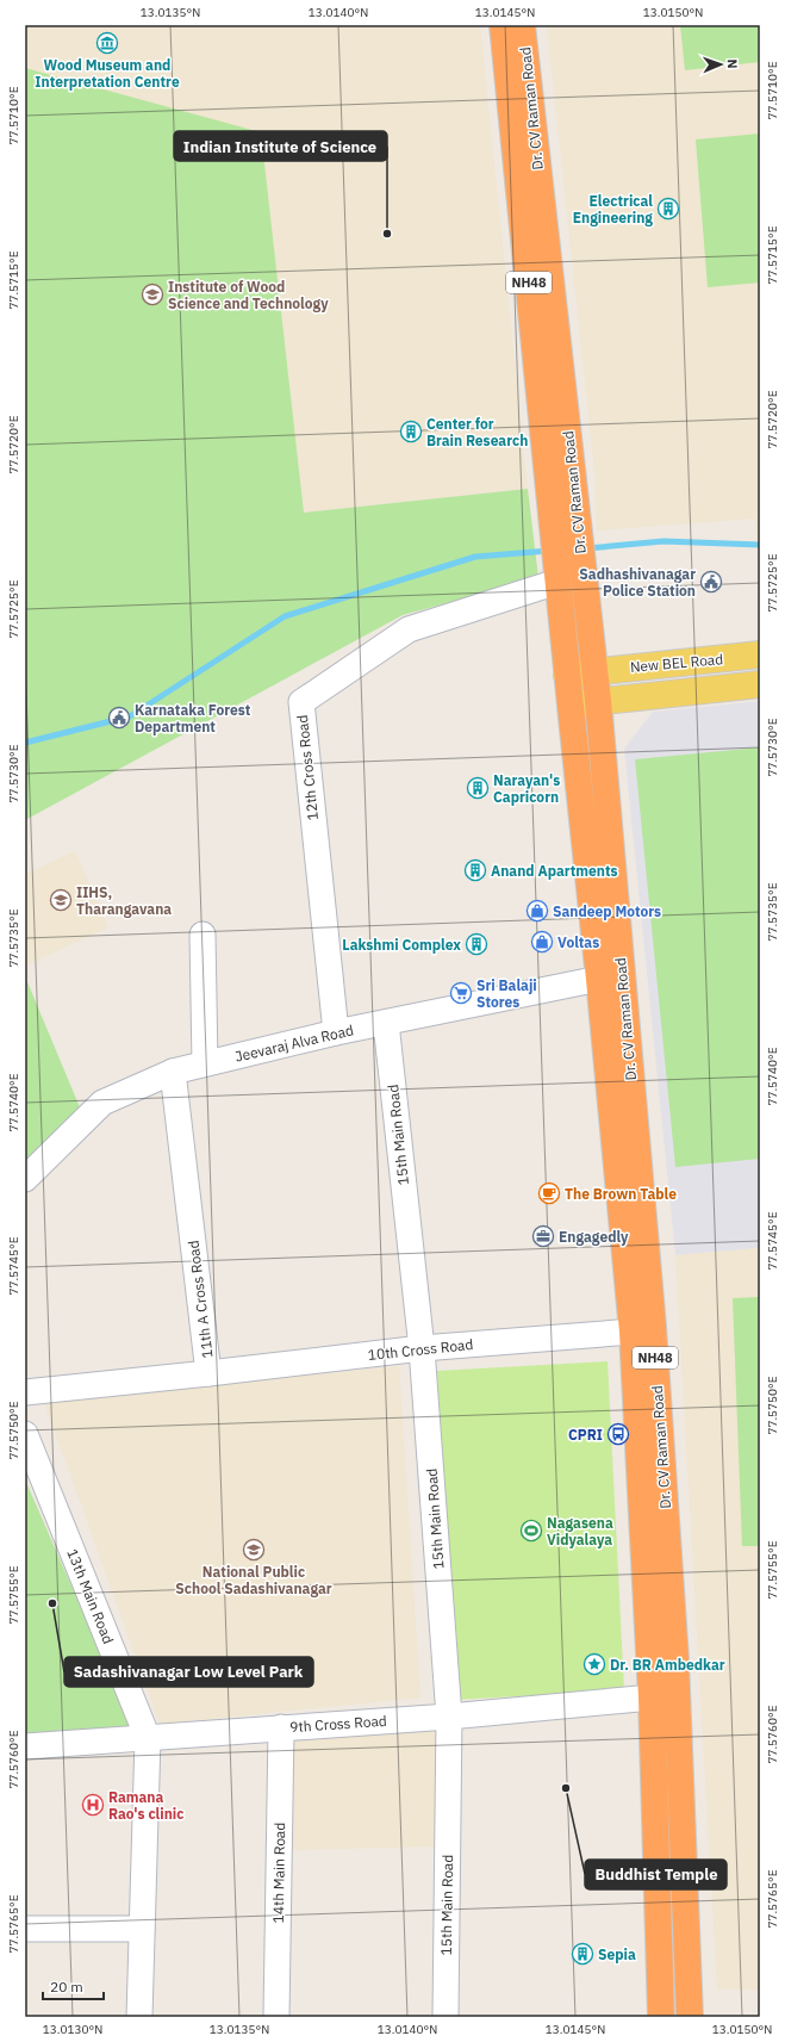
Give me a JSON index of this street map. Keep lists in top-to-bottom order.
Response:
{
  "streets": {
    "highway": ["Dr. CV Raman Road", "NH48"],
    "main road": ["New BEL Road"],
    "street": [
      "12th Cross Road",
      "Jeevaraj Alva Road",
      "15th Main Road",
      "11th A Cross Road",
      "10th Cross Road",
      "13th Main Road",
      "9th Cross Road",
      "14th Main Road"
    ]
  },
  "crossings": [
    ["Dr. CV Raman Road", "New BEL Road"],
    ["Dr. CV Raman Road", "12th Cross Road"],
    ["Dr. CV Raman Road", "Jeevaraj Alva Road"],
    ["Dr. CV Raman Road", "10th Cross Road"],
    ["Dr. CV Raman Road", "9th Cross Road"],
    ["12th Cross Road", "Jeevaraj Alva Road"],
    ["Jeevaraj Alva Road", "15th Main Road"],
    ["Jeevaraj Alva Road", "11th A Cross Road"],
    ["15th Main Road", "10th Cross Road"],
    ["15th Main Road", "9th Cross Road"],
    ["11th A Cross Road", "10th Cross Road"],
    ["13th Main Road", "9th Cross Road"],
    ["9th Cross Road", "14th Main Road"]
  ],
  "places": {
    "museum": ["Wood Museum and Interpretation Centre"],
    "building": [
      "Electrical Engineering",
      "Center for Brain Research",
      "Narayan's Capricorn",
      "Anand Apartments",
      "Lakshmi Complex",
      "Sepia"
    ],
    "other": ["Indian Institute of Science", "Sadashivanagar Low Level Park", "Buddhist Temple"],
    "school or university": ["Institute of Wood Science and Technology", "IIHS, Tharangavana", "National Public School Sadashivanagar"],
    "public building": ["Sadhashivanagar Police Station", "Karnataka Forest Department"],
    "shop": ["Sandeep Motors", "Voltas"],
    "supermarket": ["Sri Balaji Stores"],
    "cafe": ["The Brown Table"],
    "office": ["Engagedly"],
    "bus stop": ["CPRI"],
    "sports": ["Nagasena Vidyalaya"],
    "place": ["Dr. BR Ambedkar"],
    "hospital": ["Ramana Rao's clinic"]
  },
  "scale_bar": "20 m",
  "north": "right",
  "coordinates": [
    "13.0135°N",
    "13.0140°N",
    "13.0145°N",
    "13.0150°N",
    "77.5710°E",
    "77.5715°E",
    "77.5720°E",
    "77.5725°E",
    "77.5730°E",
    "77.5735°E",
    "77.5740°E",
    "77.5745°E",
    "77.5750°E",
    "77.5755°E",
    "77.5760°E",
    "77.5765°E",
    "13.0130°N"
  ]
}
